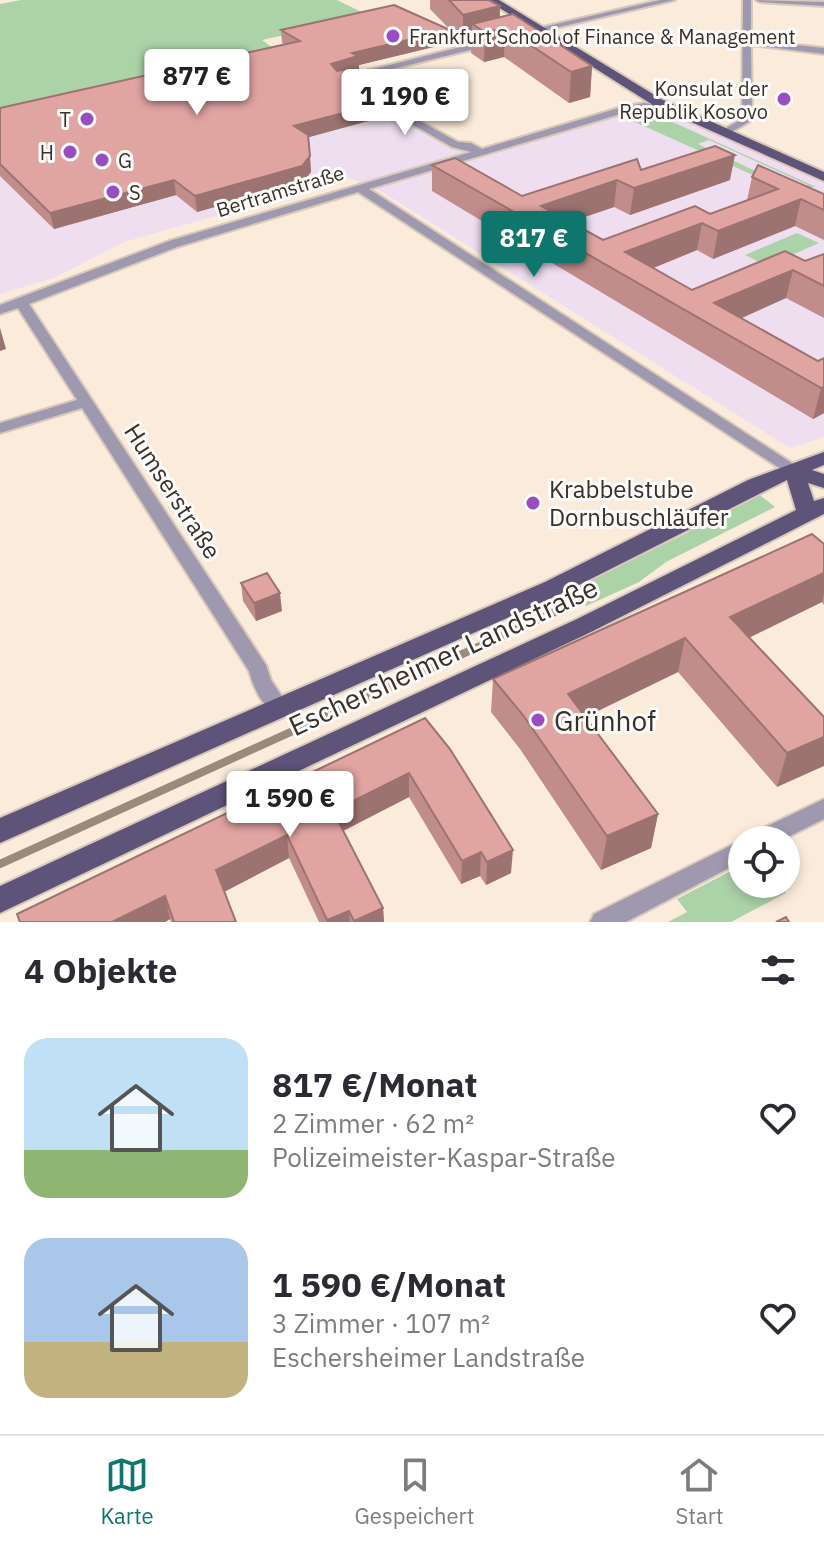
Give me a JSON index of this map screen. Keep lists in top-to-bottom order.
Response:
{
  "streets": {
    "main road": ["Eschersheimer Landstraße"],
    "street": ["Bertramstraße", "Humserstraße"]
  },
  "crossings": [
    ["Bertramstraße", "Humserstraße"],
    ["Humserstraße", "Eschersheimer Landstraße"]
  ],
  "places": [
    "Frankfurt School of Finance & Management",
    "Konsulat der Republik Kosovo",
    "T",
    "H",
    "G",
    "S",
    "Krabbelstube Dornbuschläufer",
    "Grünhof"
  ],
  "page": {
    "price": [
      "877 €",
      "1 190 €",
      "817 €",
      "1 590 €"
    ],
    "heading": "4 Objekte",
    "list": [
      {
        "name": "817 €/Monat",
        "note": "2 Zimmer · 62 m² · Polizeimeister-Kaspar-Straße"
      },
      {
        "name": "1 590 €/Monat",
        "note": "3 Zimmer · 107 m² · Eschersheimer Landstraße"
      }
    ],
    "tabs": ["Karte", "Gespeichert", "Start"]
  }
}
